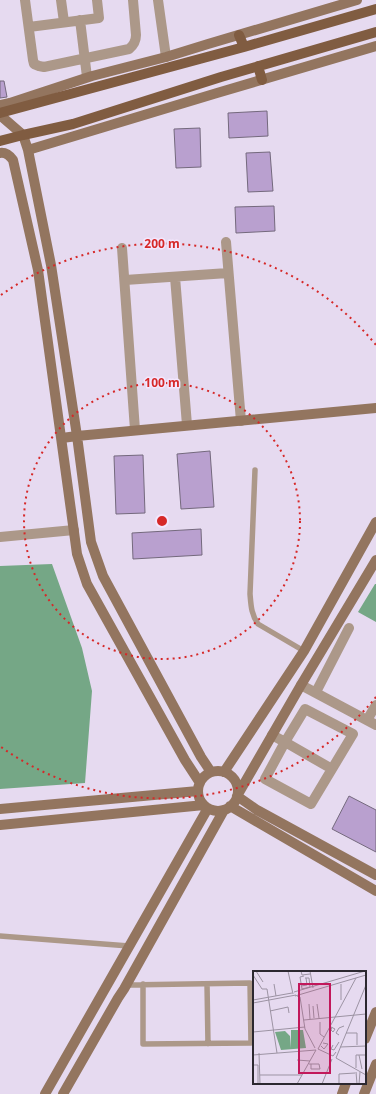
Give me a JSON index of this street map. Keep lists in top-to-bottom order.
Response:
{
  "rings": ["200 m", "100 m"]
}
